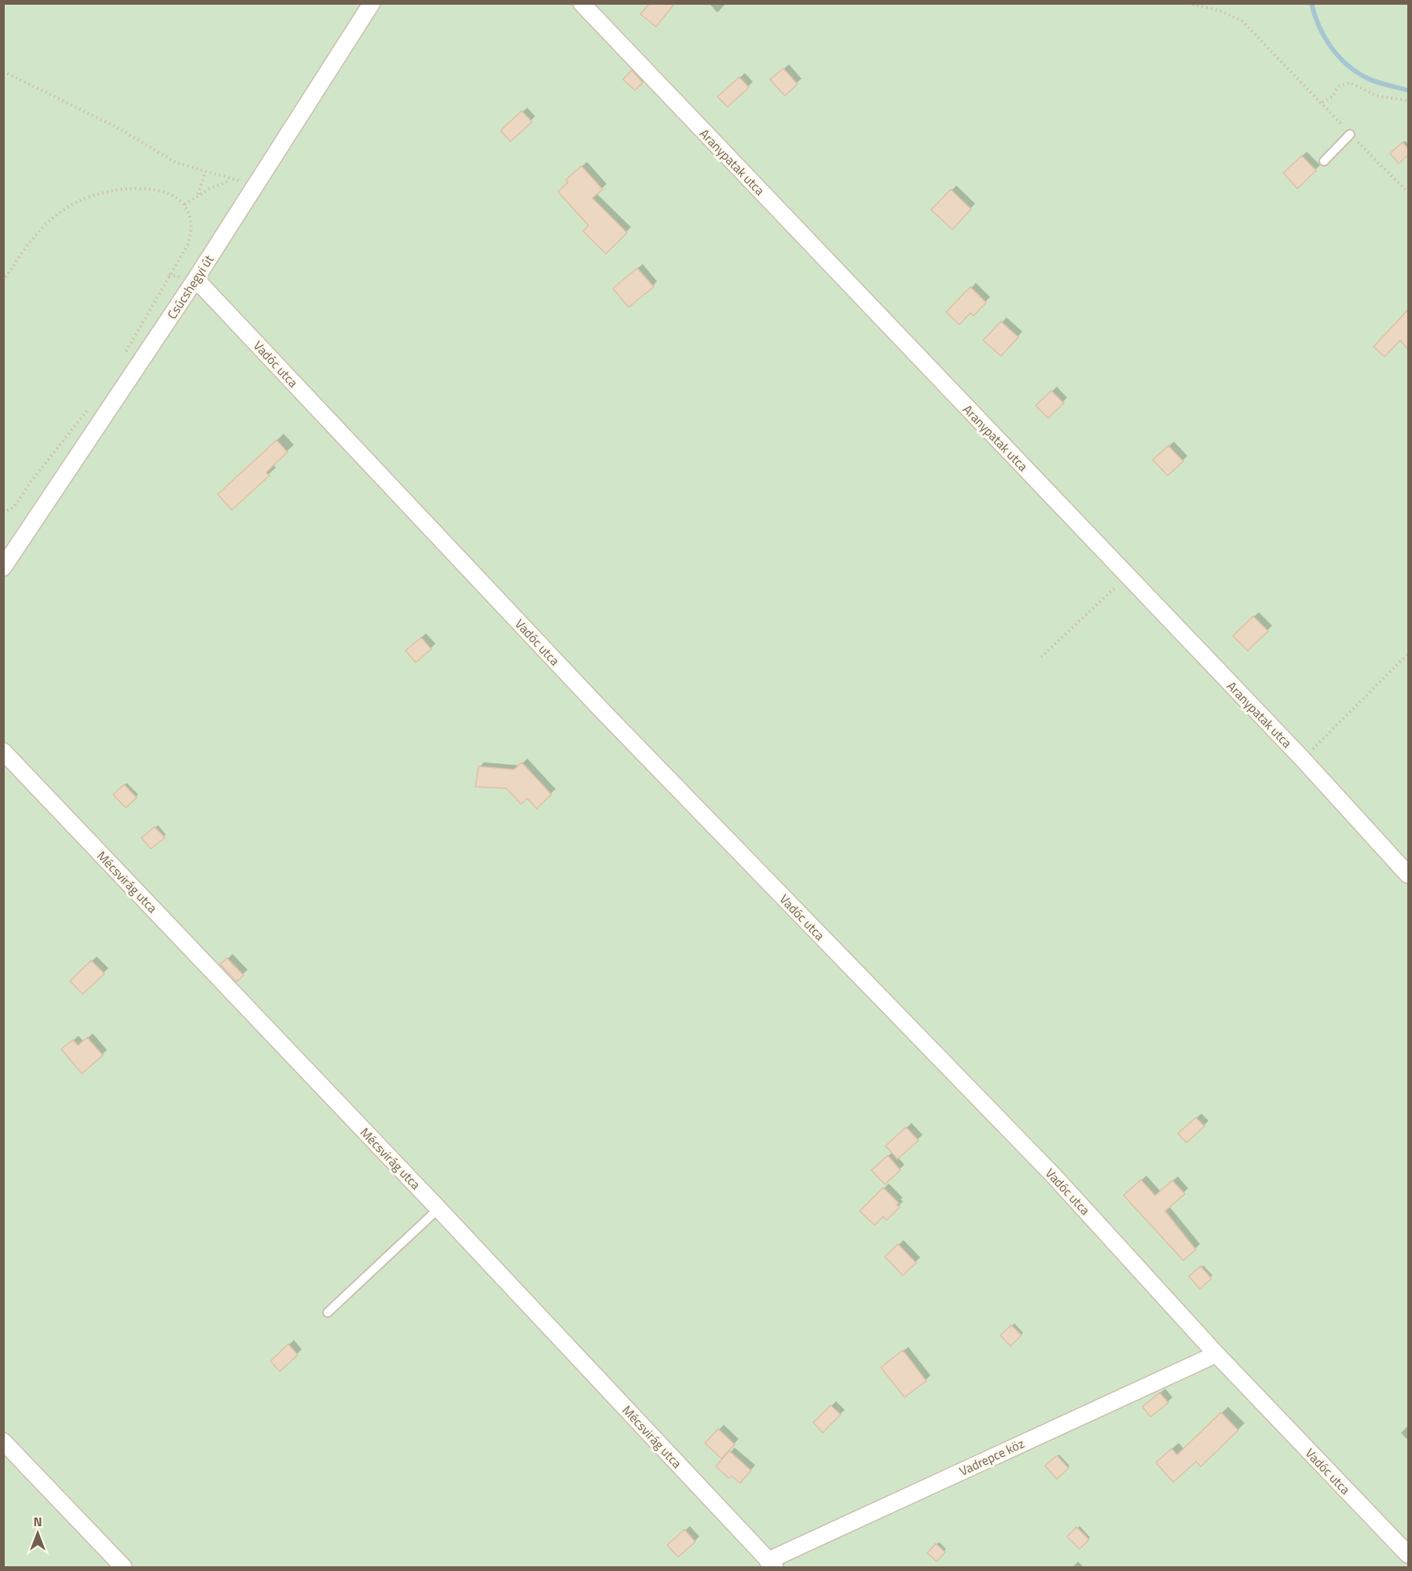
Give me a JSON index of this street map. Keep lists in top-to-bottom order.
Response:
{
  "streets": {
    "street": [
      "Aranypatak utca",
      "Csúcshegyi út",
      "Vadóc utca",
      "Mécsvirág utca",
      "Vadrepce köz"
    ]
  },
  "crossings": [
    ["Csúcshegyi út", "Vadóc utca"],
    ["Vadóc utca", "Vadrepce köz"],
    ["Mécsvirág utca", "Vadrepce köz"]
  ],
  "north": "top"
}
